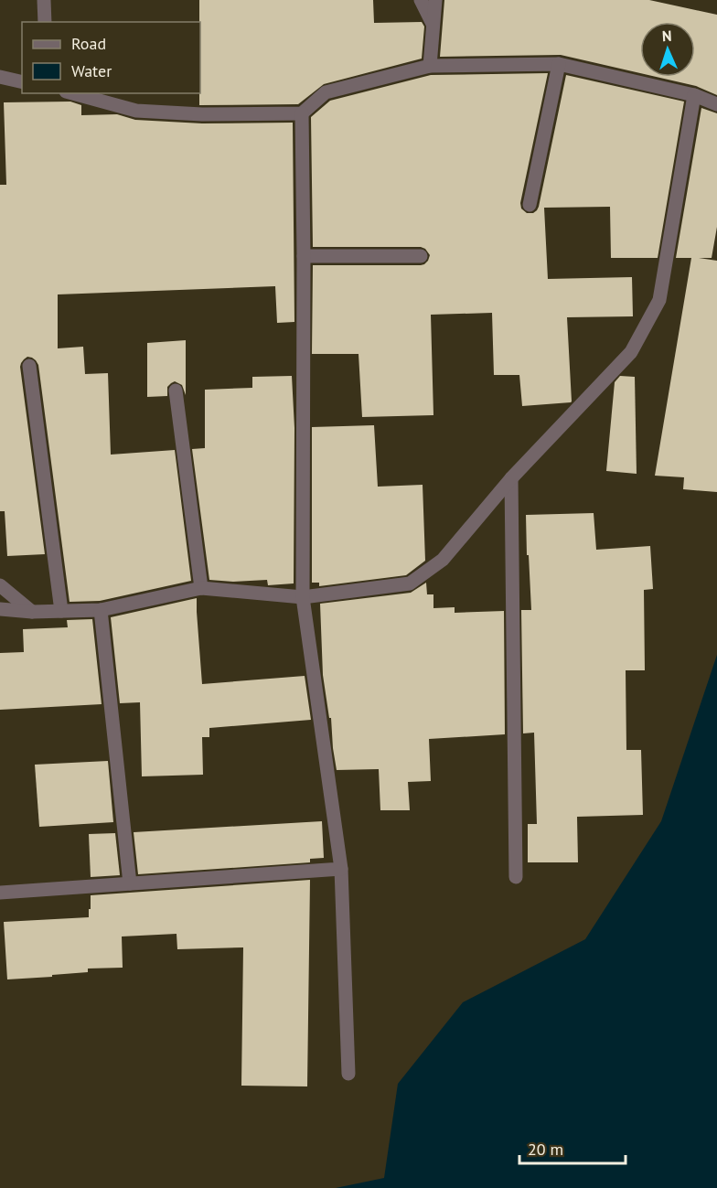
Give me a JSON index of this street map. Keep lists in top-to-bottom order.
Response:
{
  "legend": ["Road", "Water"],
  "scale_bar": "20 m",
  "north": "top"
}
